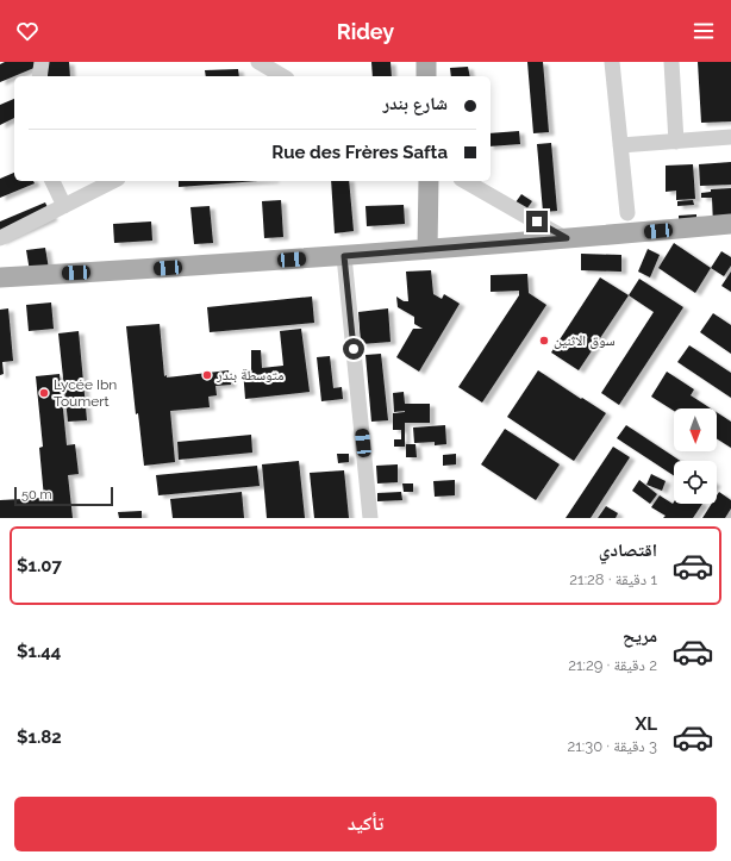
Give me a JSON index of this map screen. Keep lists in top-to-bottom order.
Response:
{
  "places": ["ﺳﻮق اﻻﺛﻨﻴﻦ", "متوسطة بندر", "Lycée Ibn Toumert"],
  "scale_bar": "50 m",
  "north": "bottom",
  "page": {
    "header": "Ridey",
    "banner": ["شارع بندر", "Rue des Frères Safta"],
    "scale": "50 m",
    "list": [
      {
        "name": "اقتصادي",
        "note": "1 دقيقة · 21:28",
        "value": "$1.07"
      },
      {
        "name": "مريح",
        "note": "2 دقيقة · 21:29",
        "value": "$1.44"
      },
      {
        "name": "XL",
        "note": "3 دقيقة · 21:30",
        "value": "$1.82"
      }
    ],
    "buttons": "تأكيد"
  }
}
